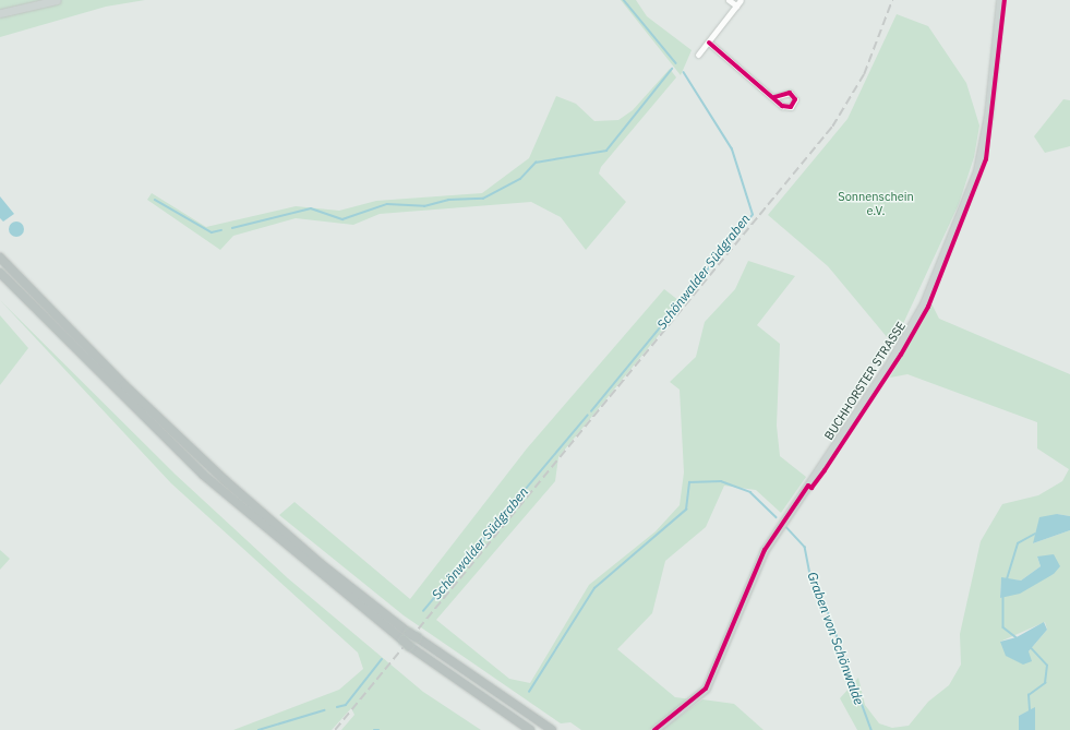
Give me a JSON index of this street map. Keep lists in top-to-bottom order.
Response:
{
  "streets": {
    "main road": ["BUCHHORSTER STRASSE"]
  },
  "water": ["Schönwalder Südgraben", "Graben von Schönwalde"],
  "parks": ["Sonnenschein e.V."]
}
